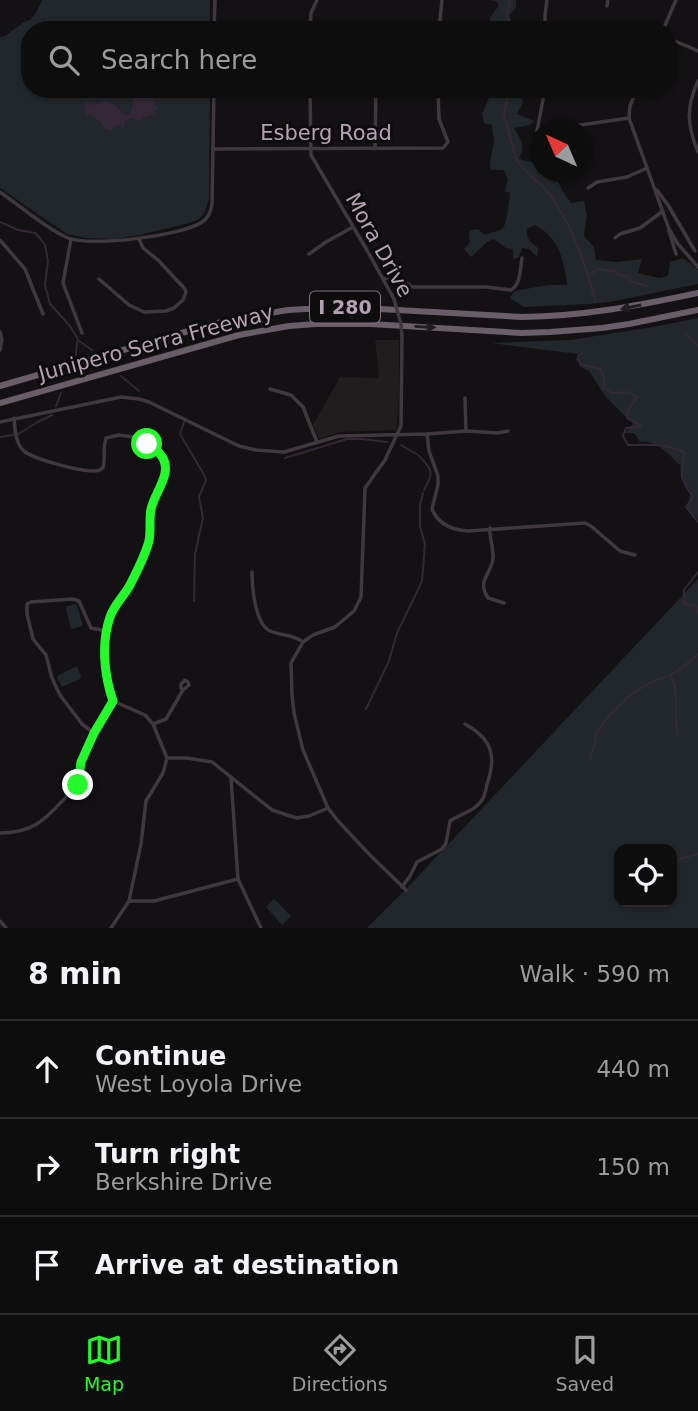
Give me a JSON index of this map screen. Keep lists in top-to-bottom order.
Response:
{
  "streets": {
    "highway": ["I 280", "Junipero Serra Freeway"],
    "street": ["Esberg Road", "Mora Drive"]
  },
  "crossings": [
    ["Esberg Road", "Mora Drive"]
  ],
  "north": "top left",
  "page": {
    "search": "Search here",
    "heading": ["8 min", "Walk · 590 m"],
    "list": [
      ["Continue", "West Loyola Drive", "440 m"],
      ["Turn right", "Berkshire Drive", "150 m"],
      "Arrive at destination"
    ],
    "nav": ["Map", "Directions", "Saved"]
  }
}
